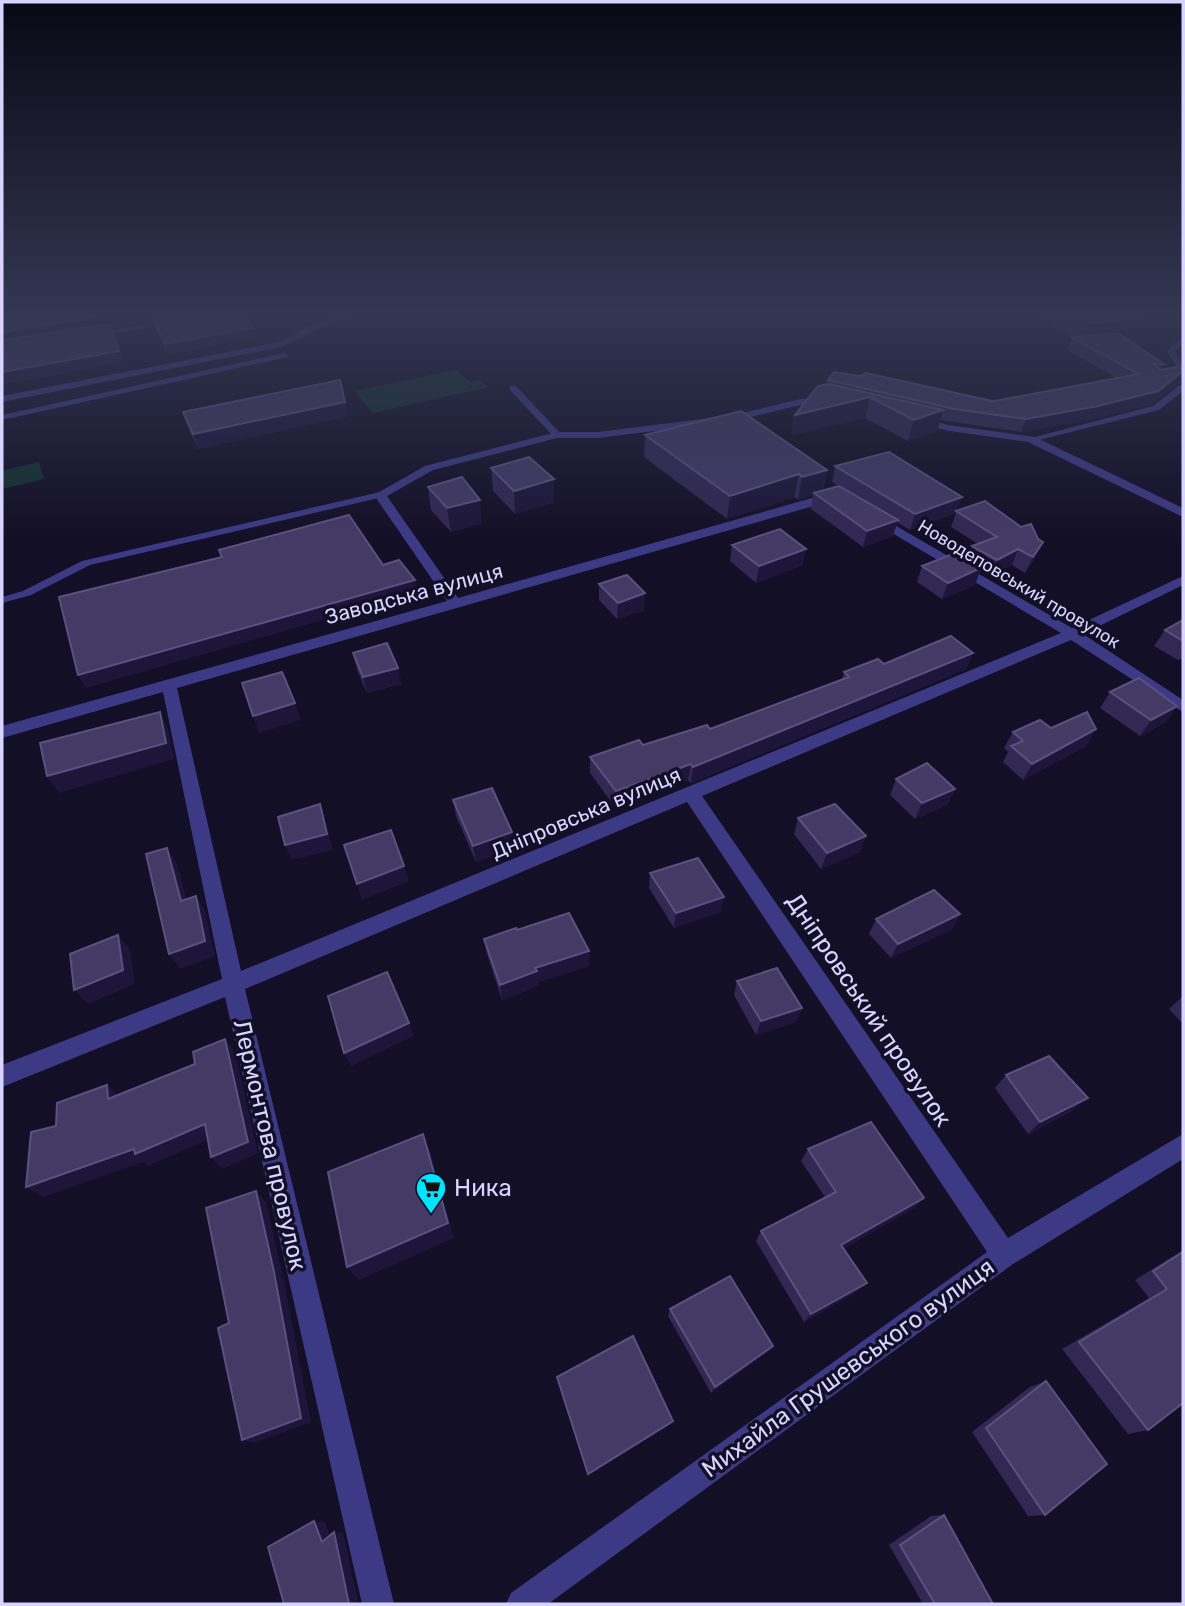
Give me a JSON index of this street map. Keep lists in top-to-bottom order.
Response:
{
  "streets": {
    "street": [
      "Новодеповський провулок",
      "Заводська вулиця",
      "Дніпровська вулиця",
      "Дніпровський провулок",
      "Лермонтова провулок",
      "Михайла Грушевського вулиця"
    ]
  },
  "crossings": [
    ["Новодеповський провулок", "Заводська вулиця"],
    ["Новодеповський провулок", "Дніпровська вулиця"],
    ["Заводська вулиця", "Лермонтова провулок"],
    ["Дніпровська вулиця", "Дніпровський провулок"],
    ["Дніпровська вулиця", "Лермонтова провулок"],
    ["Дніпровський провулок", "Михайла Грушевського вулиця"]
  ],
  "places": {
    "supermarket": ["Ника"]
  }
}
